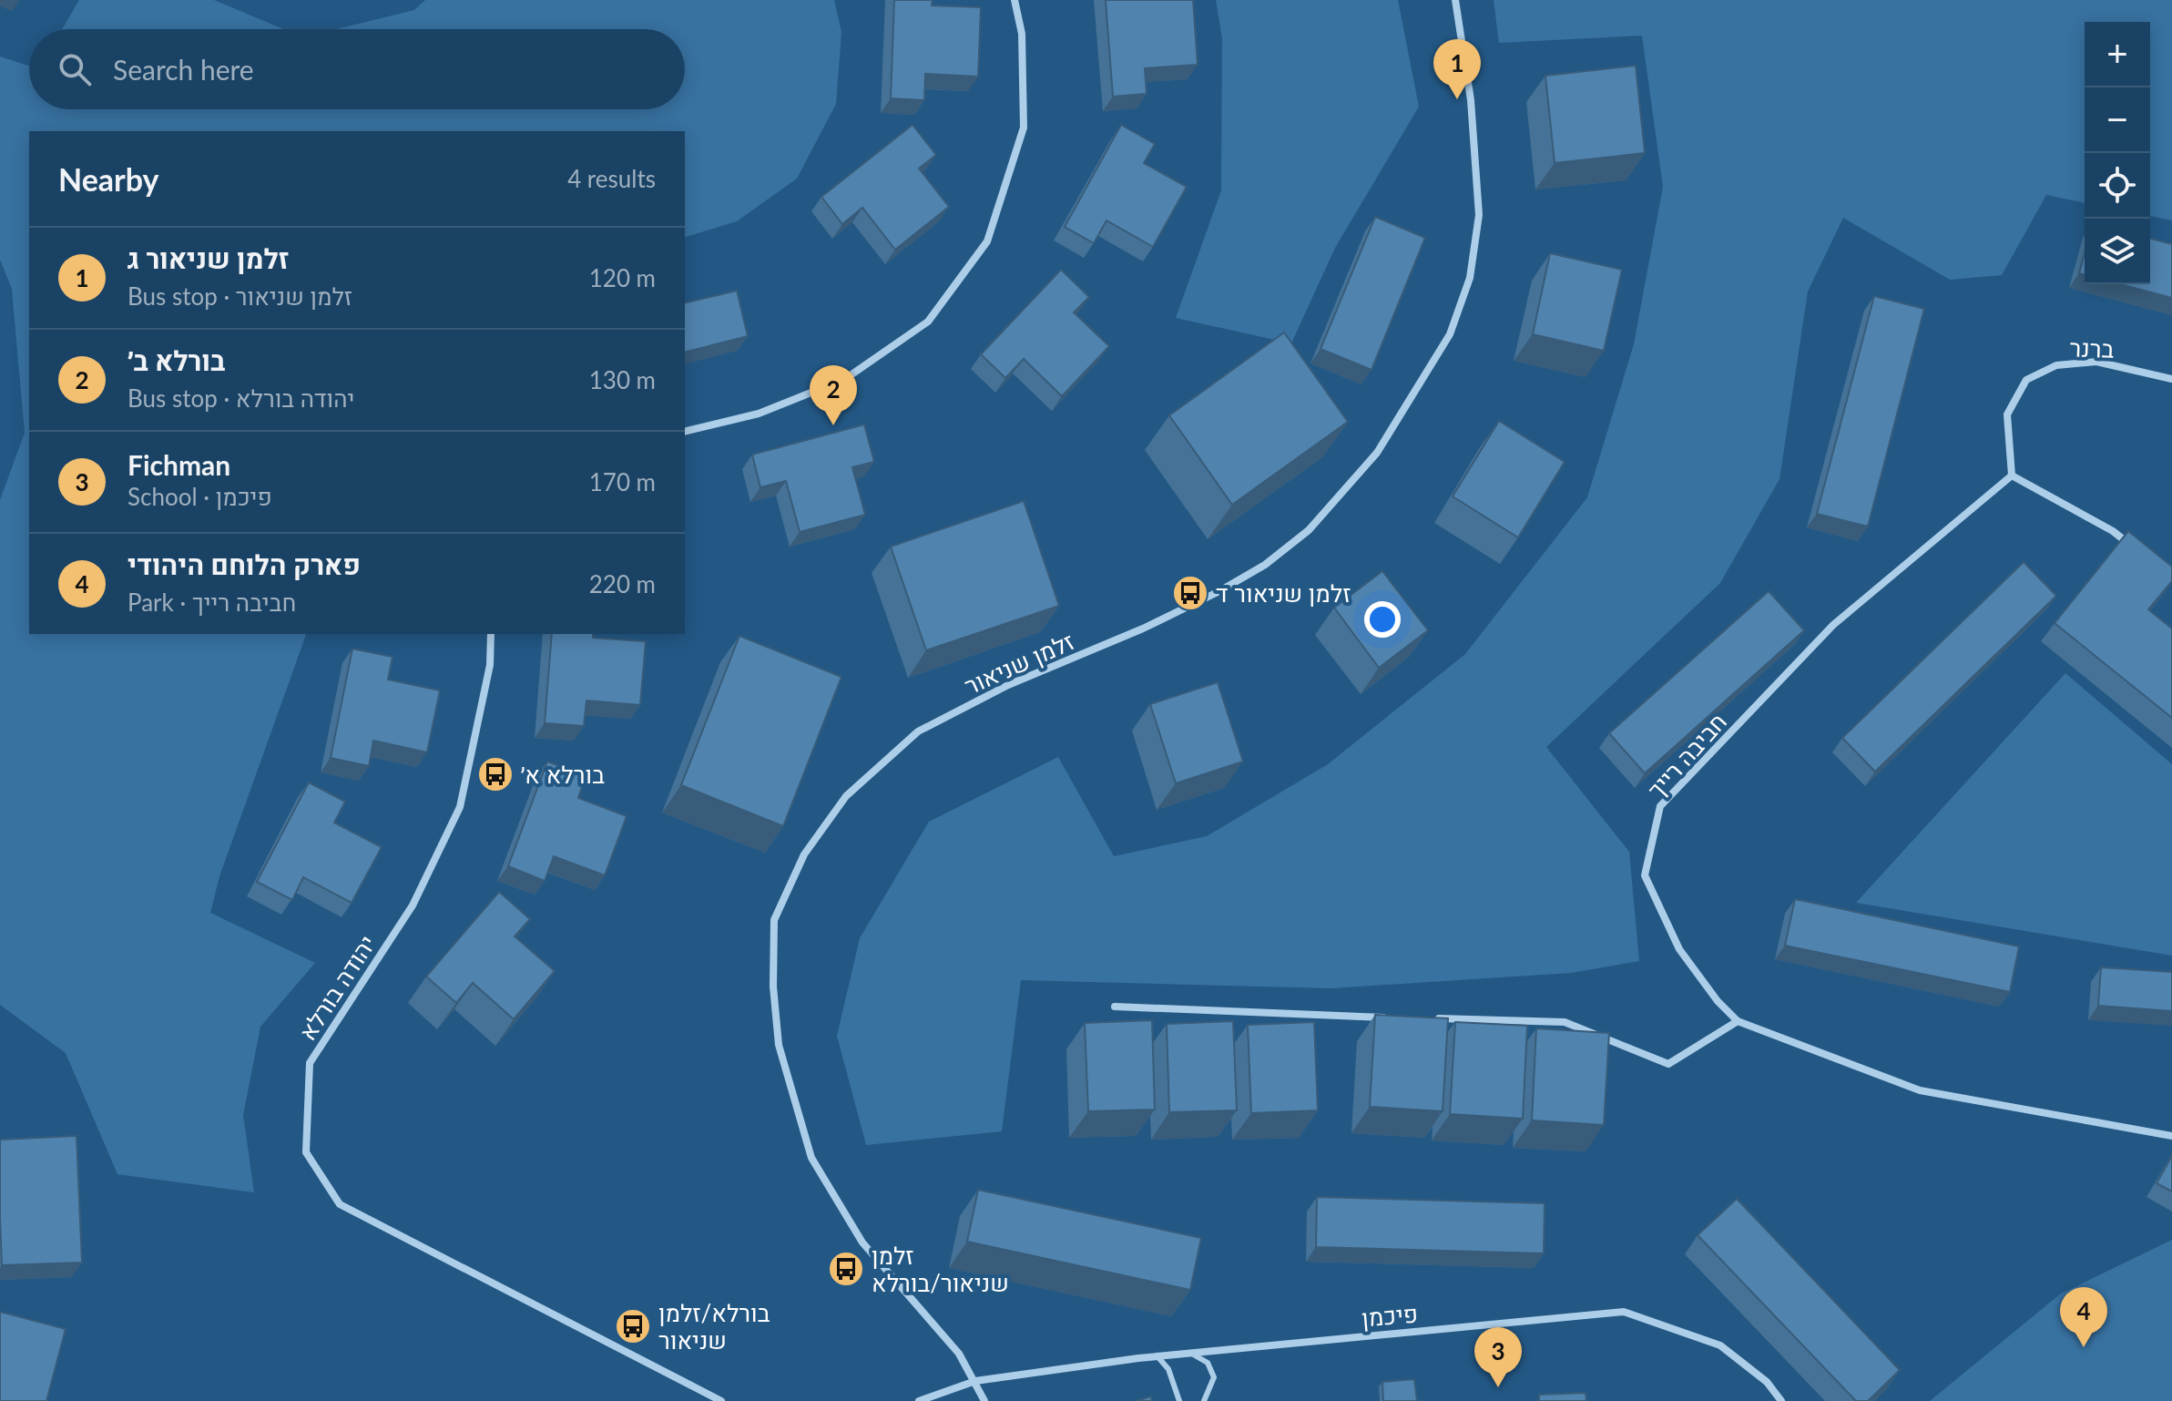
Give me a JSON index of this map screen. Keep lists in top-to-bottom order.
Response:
{
  "streets": {
    "street": [
      "ברנר",
      "זלמן שניאור",
      "חביבה רייך",
      "יהודה בורלא",
      "פיכמן"
    ]
  },
  "crossings": [
    ["ברנר", "חביבה רייך"],
    ["זלמן שניאור", "פיכמן"]
  ],
  "places": {
    "bus stop": [
      "זלמן שניאור ד",
      "בורלא א׳",
      "זלמן שניאור/בורלא",
      "בורלא/זלמן שניאור"
    ]
  },
  "page": {
    "map_buttons": ["+", "−"],
    "search": "Search here",
    "pins": [
      "1",
      "2",
      "4",
      "3"
    ],
    "heading": ["Nearby", "4 results"],
    "list": [
      {
        "mark": "1",
        "name": "זלמן שניאור ג",
        "note": "Bus stop · זלמן שניאור",
        "value": "120 m"
      },
      {
        "mark": "2",
        "name": "בורלא ב׳",
        "note": "Bus stop · יהודה בורלא",
        "value": "130 m"
      },
      {
        "mark": "3",
        "name": "Fichman",
        "note": "School · פיכמן",
        "value": "170 m"
      },
      {
        "mark": "4",
        "name": "פארק הלוחם היהודי",
        "note": "Park · חביבה רייך",
        "value": "220 m"
      }
    ]
  }
}
